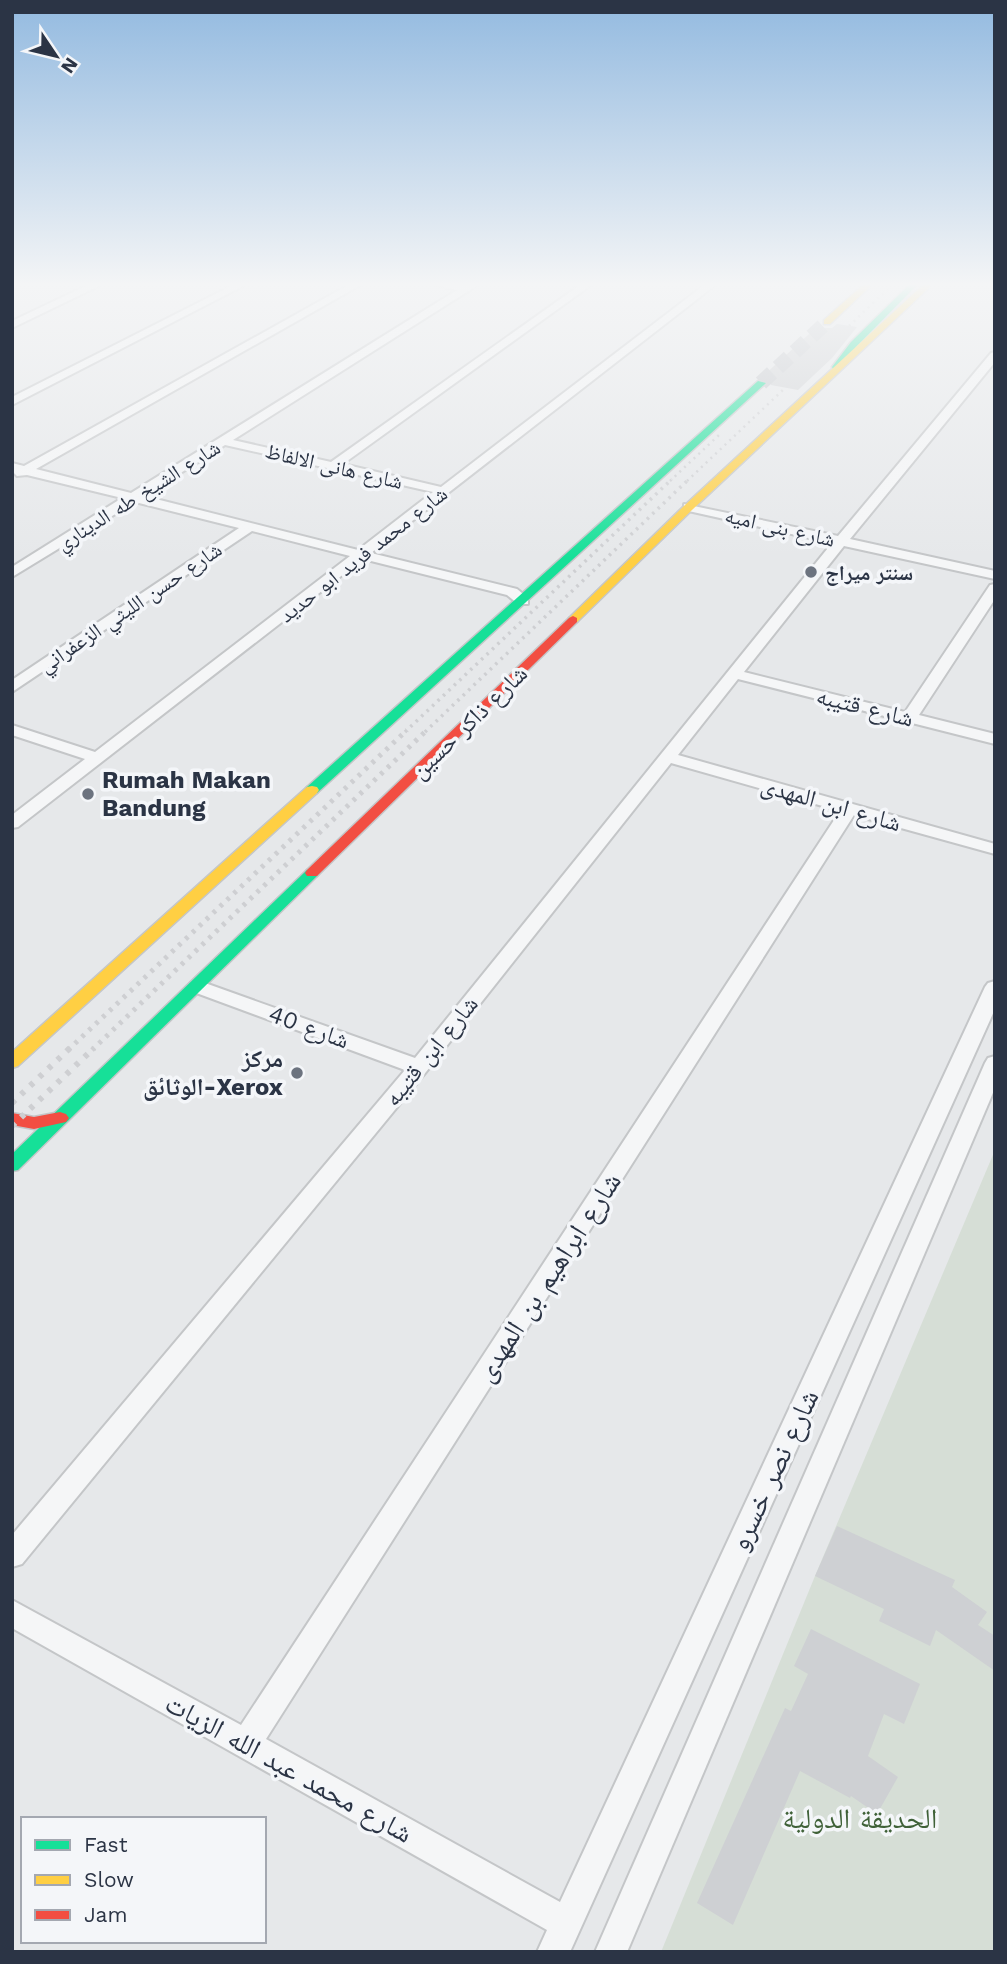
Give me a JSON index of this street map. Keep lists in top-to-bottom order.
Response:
{
  "streets": {
    "main road": ["شارع ذاكر حسين"],
    "street": [
      "شارع هانى الالفاظ",
      "شارع الشيخ طه الديناري",
      "شارع بنى اميه",
      "شارع محمد فريد ابو حديد",
      "شارع حسن الليثي الزعفراني",
      "شارع قتيبه",
      "شارع ابن المهدى",
      "شارع 40",
      "شارع ابن قتيبه",
      "شارع ابراهيم بن المهدى",
      "شارع نصر خسرو",
      "شارع محمد عبد الله الزيات"
    ]
  },
  "crossings": [
    ["شارع هانى الالفاظ", "شارع الشيخ طه الديناري"],
    ["شارع هانى الالفاظ", "شارع محمد فريد ابو حديد"],
    ["شارع بنى اميه", "شارع ذاكر حسين"],
    ["شارع بنى اميه", "شارع ابن قتيبه"],
    ["شارع قتيبه", "شارع ابن قتيبه"],
    ["شارع ذاكر حسين", "شارع 40"],
    ["شارع ابن المهدى", "شارع ابن قتيبه"],
    ["شارع ابن المهدى", "شارع ابراهيم بن المهدى"],
    ["شارع 40", "شارع ابن قتيبه"],
    ["شارع ابراهيم بن المهدى", "شارع محمد عبد الله الزيات"],
    ["شارع نصر خسرو", "شارع محمد عبد الله الزيات"]
  ],
  "parks": ["الحديقة الدولية"],
  "places": ["سنتر ميراج", "Rumah Makan Bandung", "مركز الوثائق-Xerox"],
  "legend": ["Fast", "Slow", "Jam"],
  "north": "bottom right"
}
